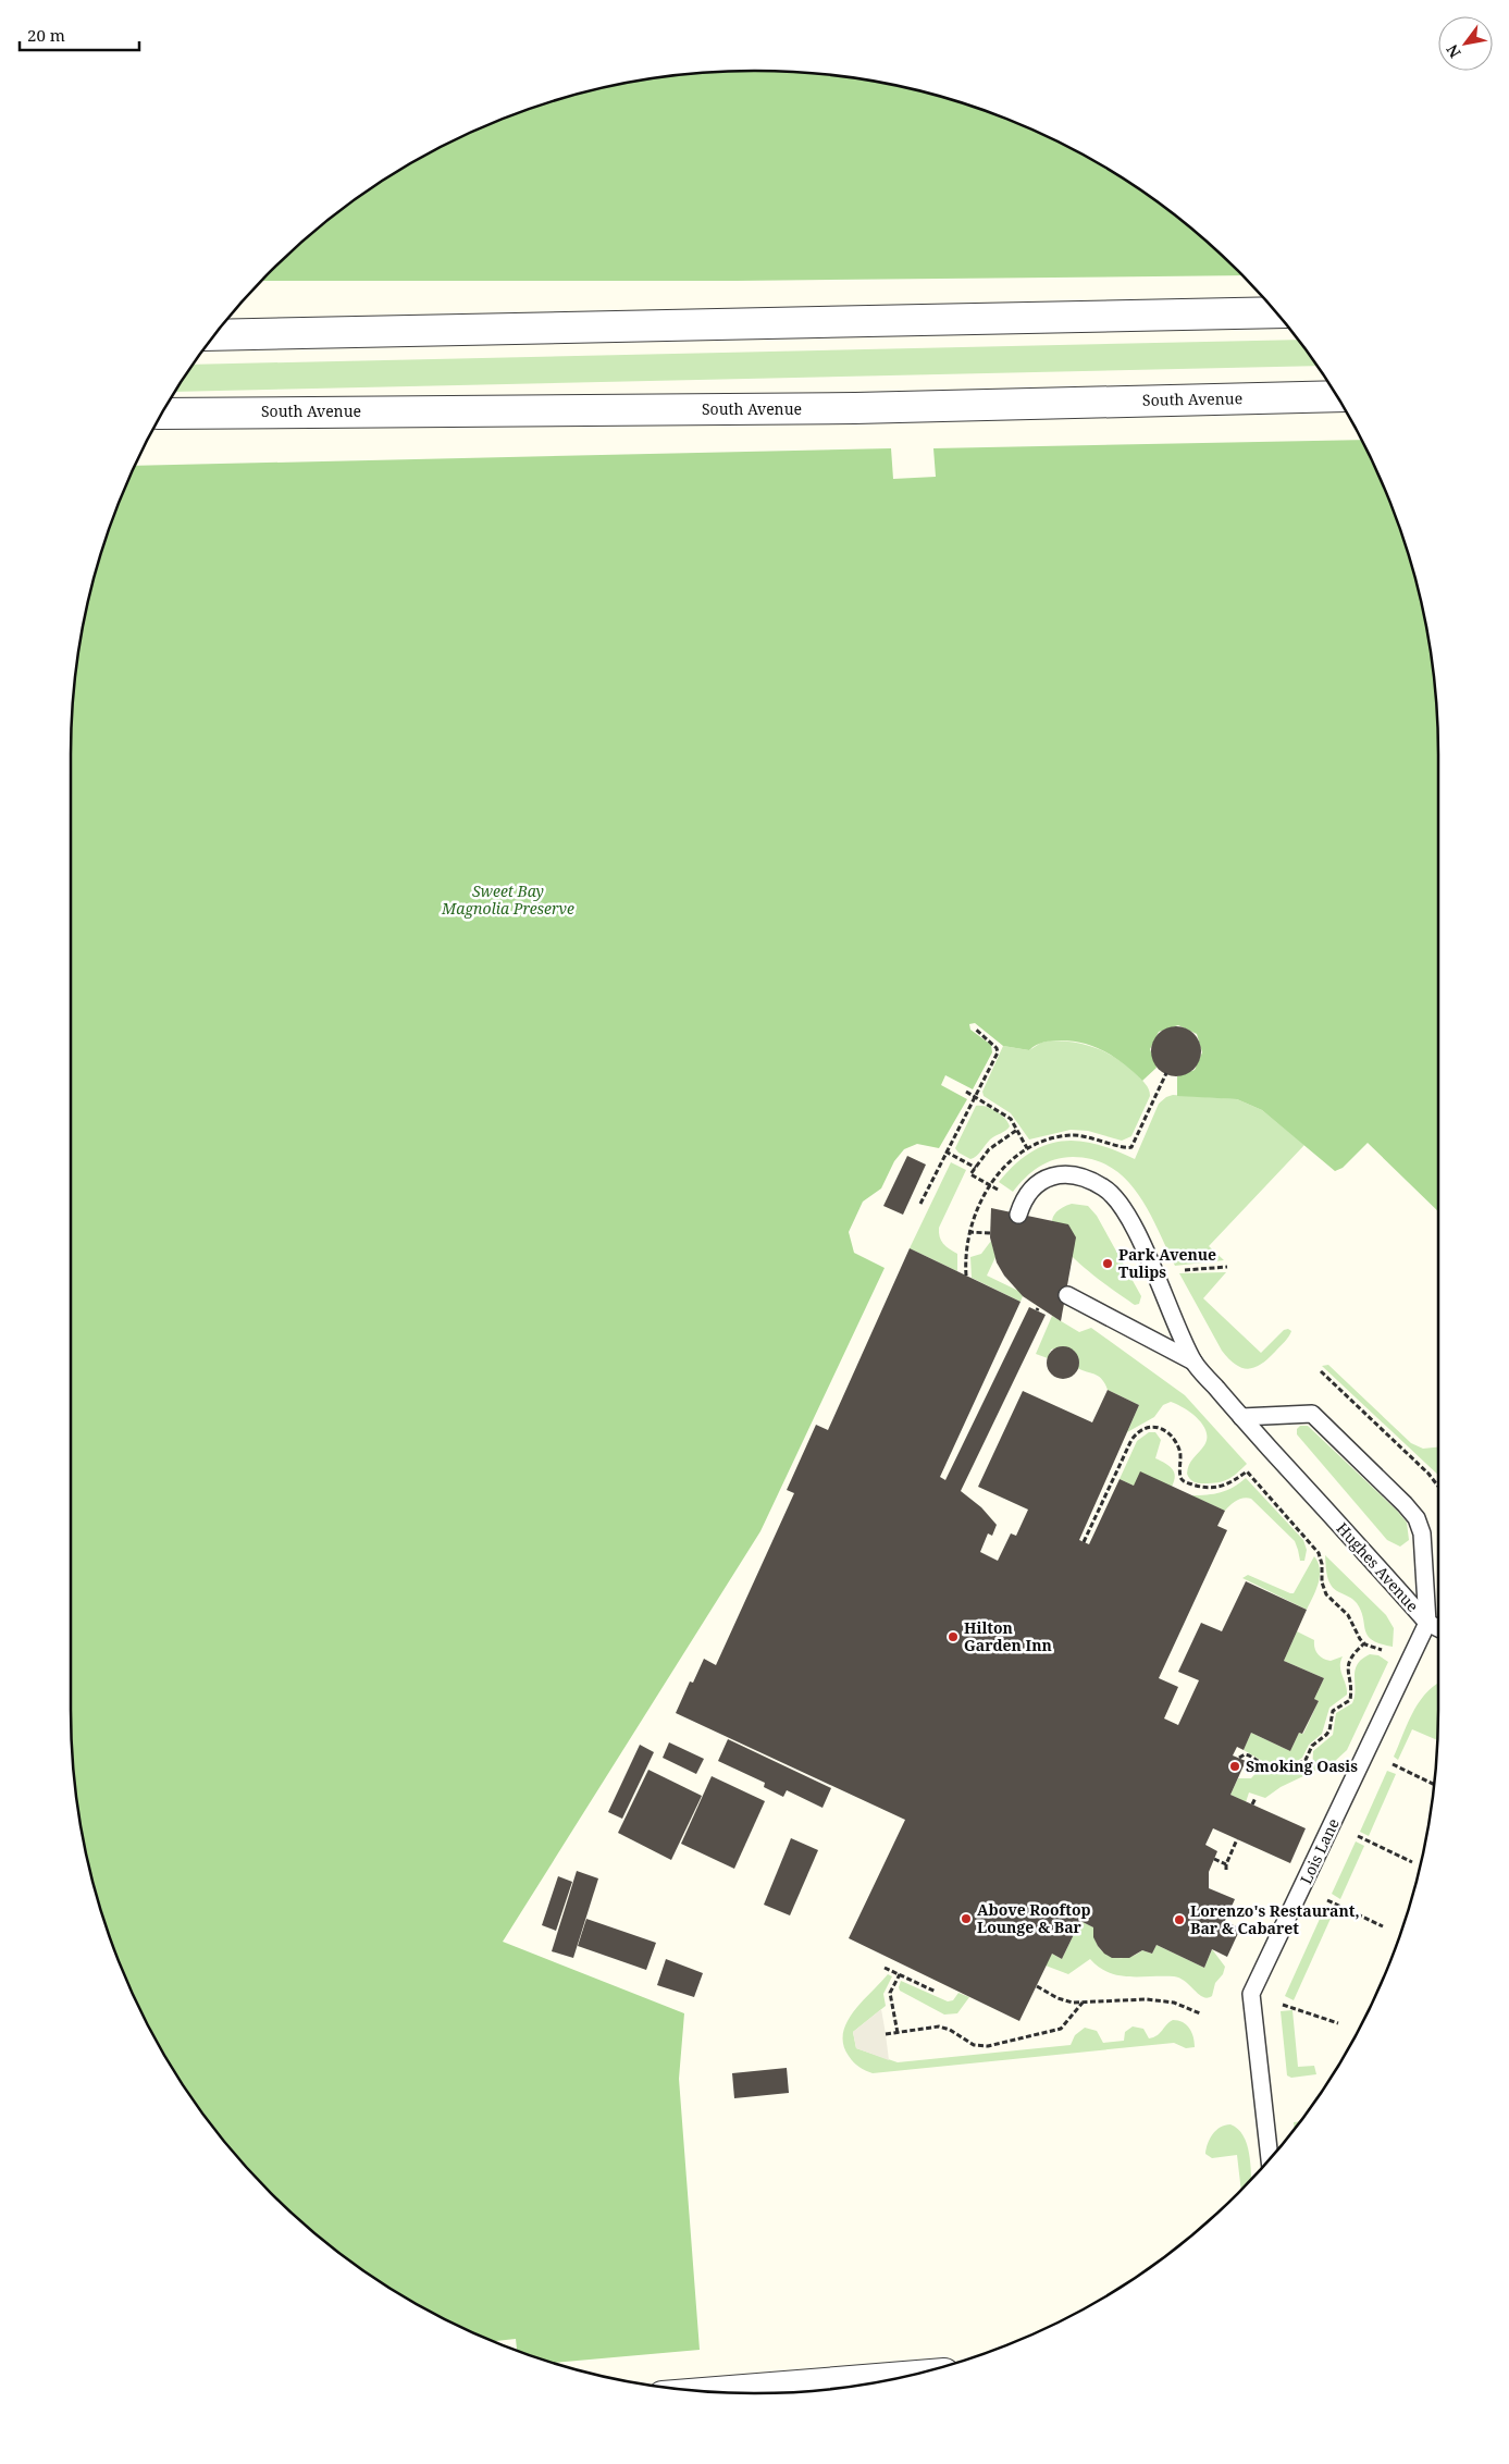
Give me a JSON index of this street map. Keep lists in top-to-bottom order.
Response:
{
  "streets": {
    "street": ["South Avenue"],
    "lane": ["Hughes Avenue", "Lois Lane"]
  },
  "crossings": [
    ["Hughes Avenue", "Lois Lane"]
  ],
  "parks": ["Sweet Bay Magnolia Preserve"],
  "places": [
    "Park Avenue Tulips",
    "Hilton Garden Inn",
    "Smoking Oasis",
    "Above Rooftop Lounge & Bar",
    "Lorenzo's Restaurant, Bar & Cabaret"
  ],
  "scale_bar": "20 m",
  "north": "bottom left"
}
